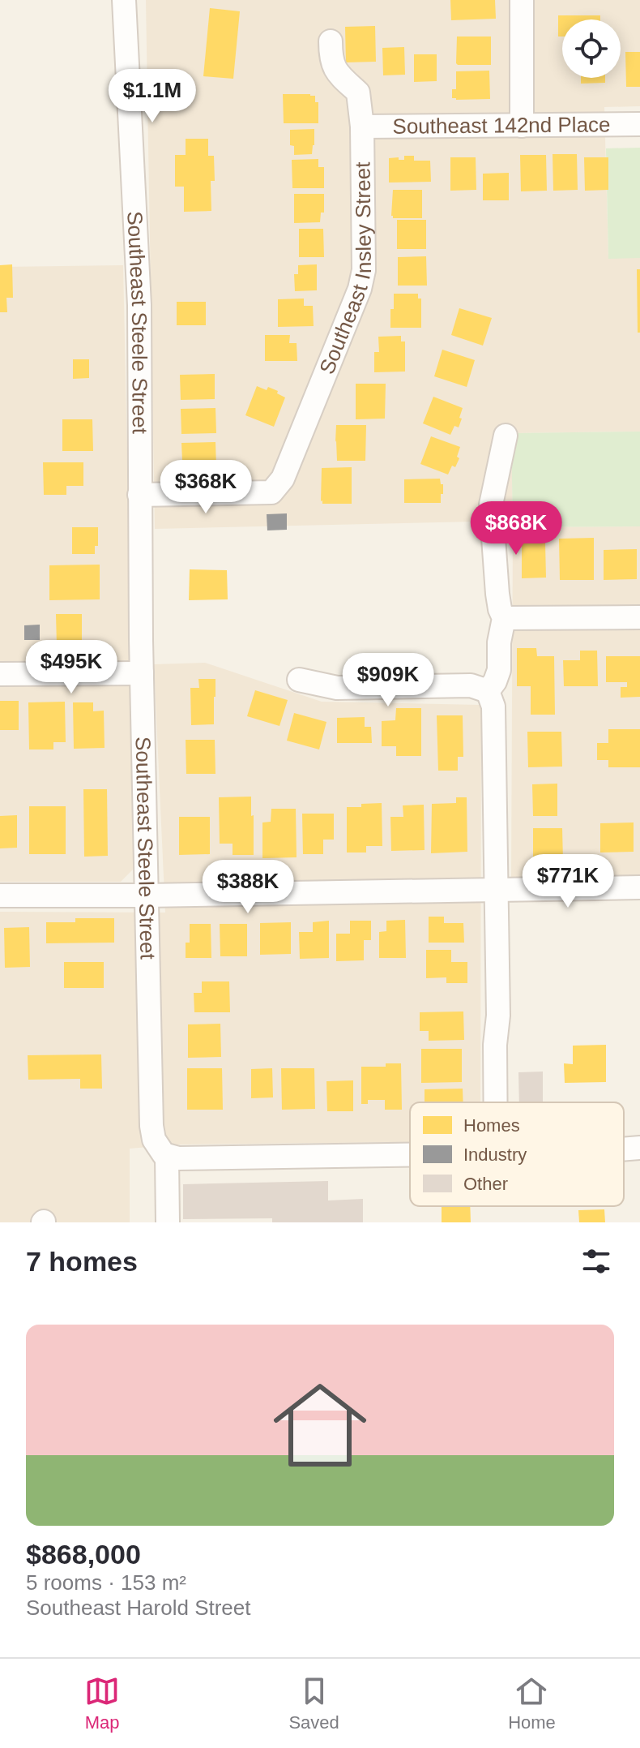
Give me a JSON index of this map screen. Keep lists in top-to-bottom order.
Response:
{
  "streets": {
    "street": ["Southeast 142nd Place", "Southeast Insley Street", "Southeast Steele Street"]
  },
  "crossings": [
    ["Southeast 142nd Place", "Southeast Insley Street"],
    ["Southeast Insley Street", "Southeast Steele Street"]
  ],
  "legend": ["Homes", "Industry", "Other"],
  "page": {
    "price": [
      "$1.1M",
      "$368K",
      "$868K",
      "$495K",
      "$909K",
      "$771K",
      "$388K"
    ],
    "heading": "7 homes",
    "list": [
      {
        "name": "$868,000",
        "note": "5 rooms · 153 m² · Southeast Harold Street"
      }
    ],
    "tabs": ["Map", "Saved", "Home"]
  }
}
